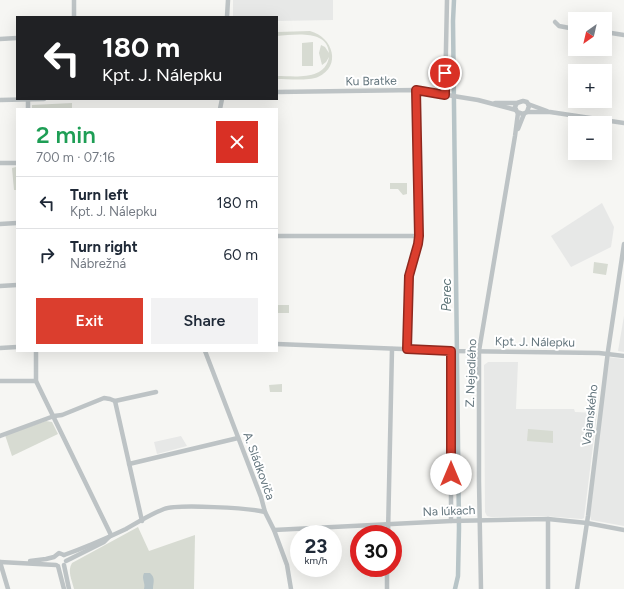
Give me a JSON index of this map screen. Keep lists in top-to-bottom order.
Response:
{
  "streets": {
    "street": [
      "Ku Bratke",
      "Kpt. J. Nálepku",
      "Z. Nejedlého",
      "Vajanského",
      "A. Sládkoviča",
      "Na lúkach"
    ]
  },
  "crossings": [
    ["Ku Bratke", "Z. Nejedlého"],
    ["Kpt. J. Nálepku", "Z. Nejedlého"],
    ["Kpt. J. Nálepku", "Vajanského"],
    ["Z. Nejedlého", "Na lúkach"],
    ["Vajanského", "Na lúkach"],
    ["A. Sládkoviča", "Na lúkach"]
  ],
  "water": ["Perec"],
  "north": "bottom left",
  "page": {
    "map_buttons": ["+", "−"],
    "turn": ["180 m", "Kpt. J. Nálepku"],
    "heading": ["2 min", "700 m · 07:16"],
    "list": [
      {
        "name": "Turn left",
        "note": "Kpt. J. Nálepku",
        "value": "180 m"
      },
      {
        "name": "Turn right",
        "note": "Nábrežná",
        "value": "60 m"
      }
    ],
    "buttons": ["Exit", "Share"],
    "speed": "23 km/h",
    "limit": "30"
  }
}
